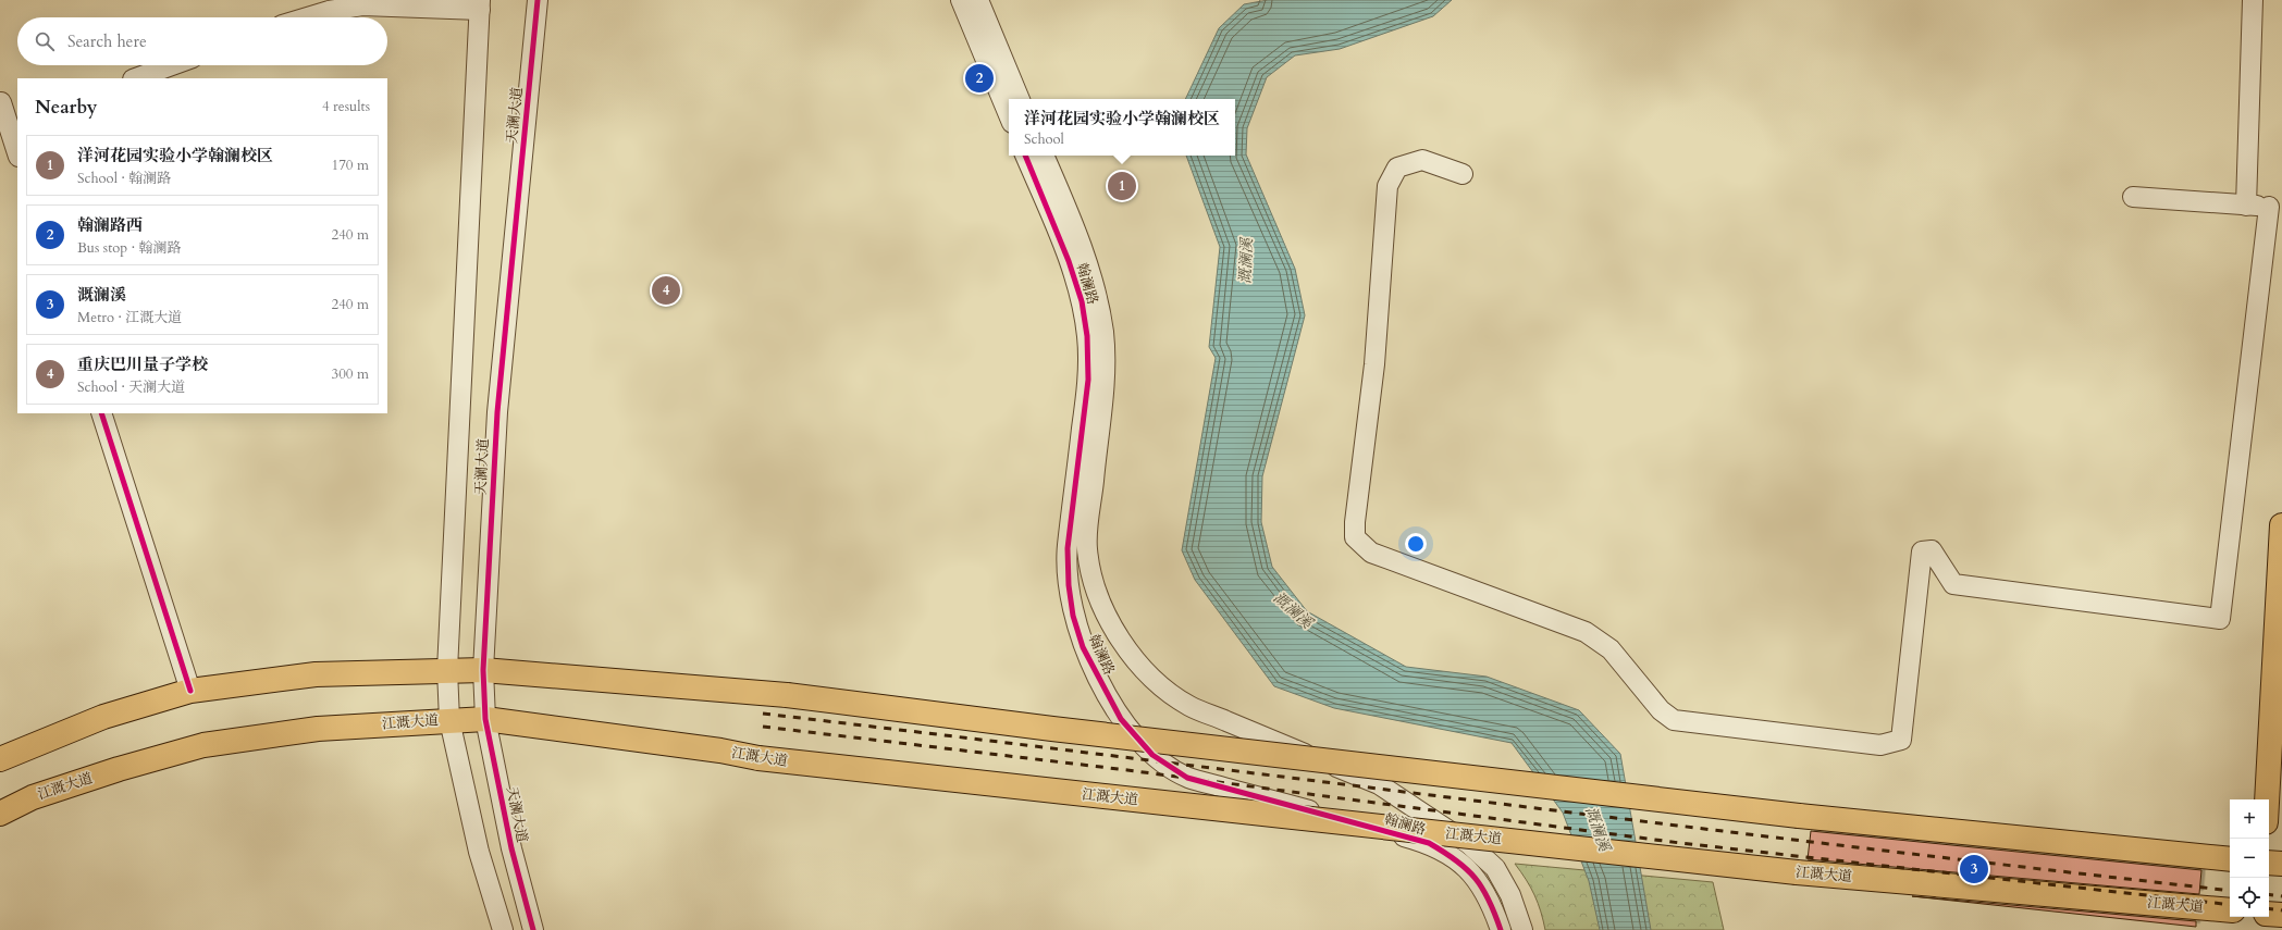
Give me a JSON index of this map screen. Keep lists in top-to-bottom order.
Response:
{
  "streets": {
    "main road": ["江溉大道"],
    "street": ["天澜大道", "翰澜路"]
  },
  "crossings": [
    ["天澜大道", "江溉大道"]
  ],
  "water": ["溉澜溪"],
  "page": {
    "search": "Search here",
    "pins": [
      "2",
      "1",
      "4",
      "3"
    ],
    "heading": ["Nearby", "4 results"],
    "popup": ["洋河花园实验小学翰澜校区", "School"],
    "list": [
      {
        "mark": "1",
        "name": "洋河花园实验小学翰澜校区",
        "note": "School · 翰澜路",
        "value": "170 m"
      },
      {
        "mark": "2",
        "name": "翰澜路西",
        "note": "Bus stop · 翰澜路",
        "value": "240 m"
      },
      {
        "mark": "3",
        "name": "溉澜溪",
        "note": "Metro · 江溉大道",
        "value": "240 m"
      },
      {
        "mark": "4",
        "name": "重庆巴川量子学校",
        "note": "School · 天澜大道",
        "value": "300 m"
      }
    ],
    "map_buttons": ["+", "−"]
  }
}
